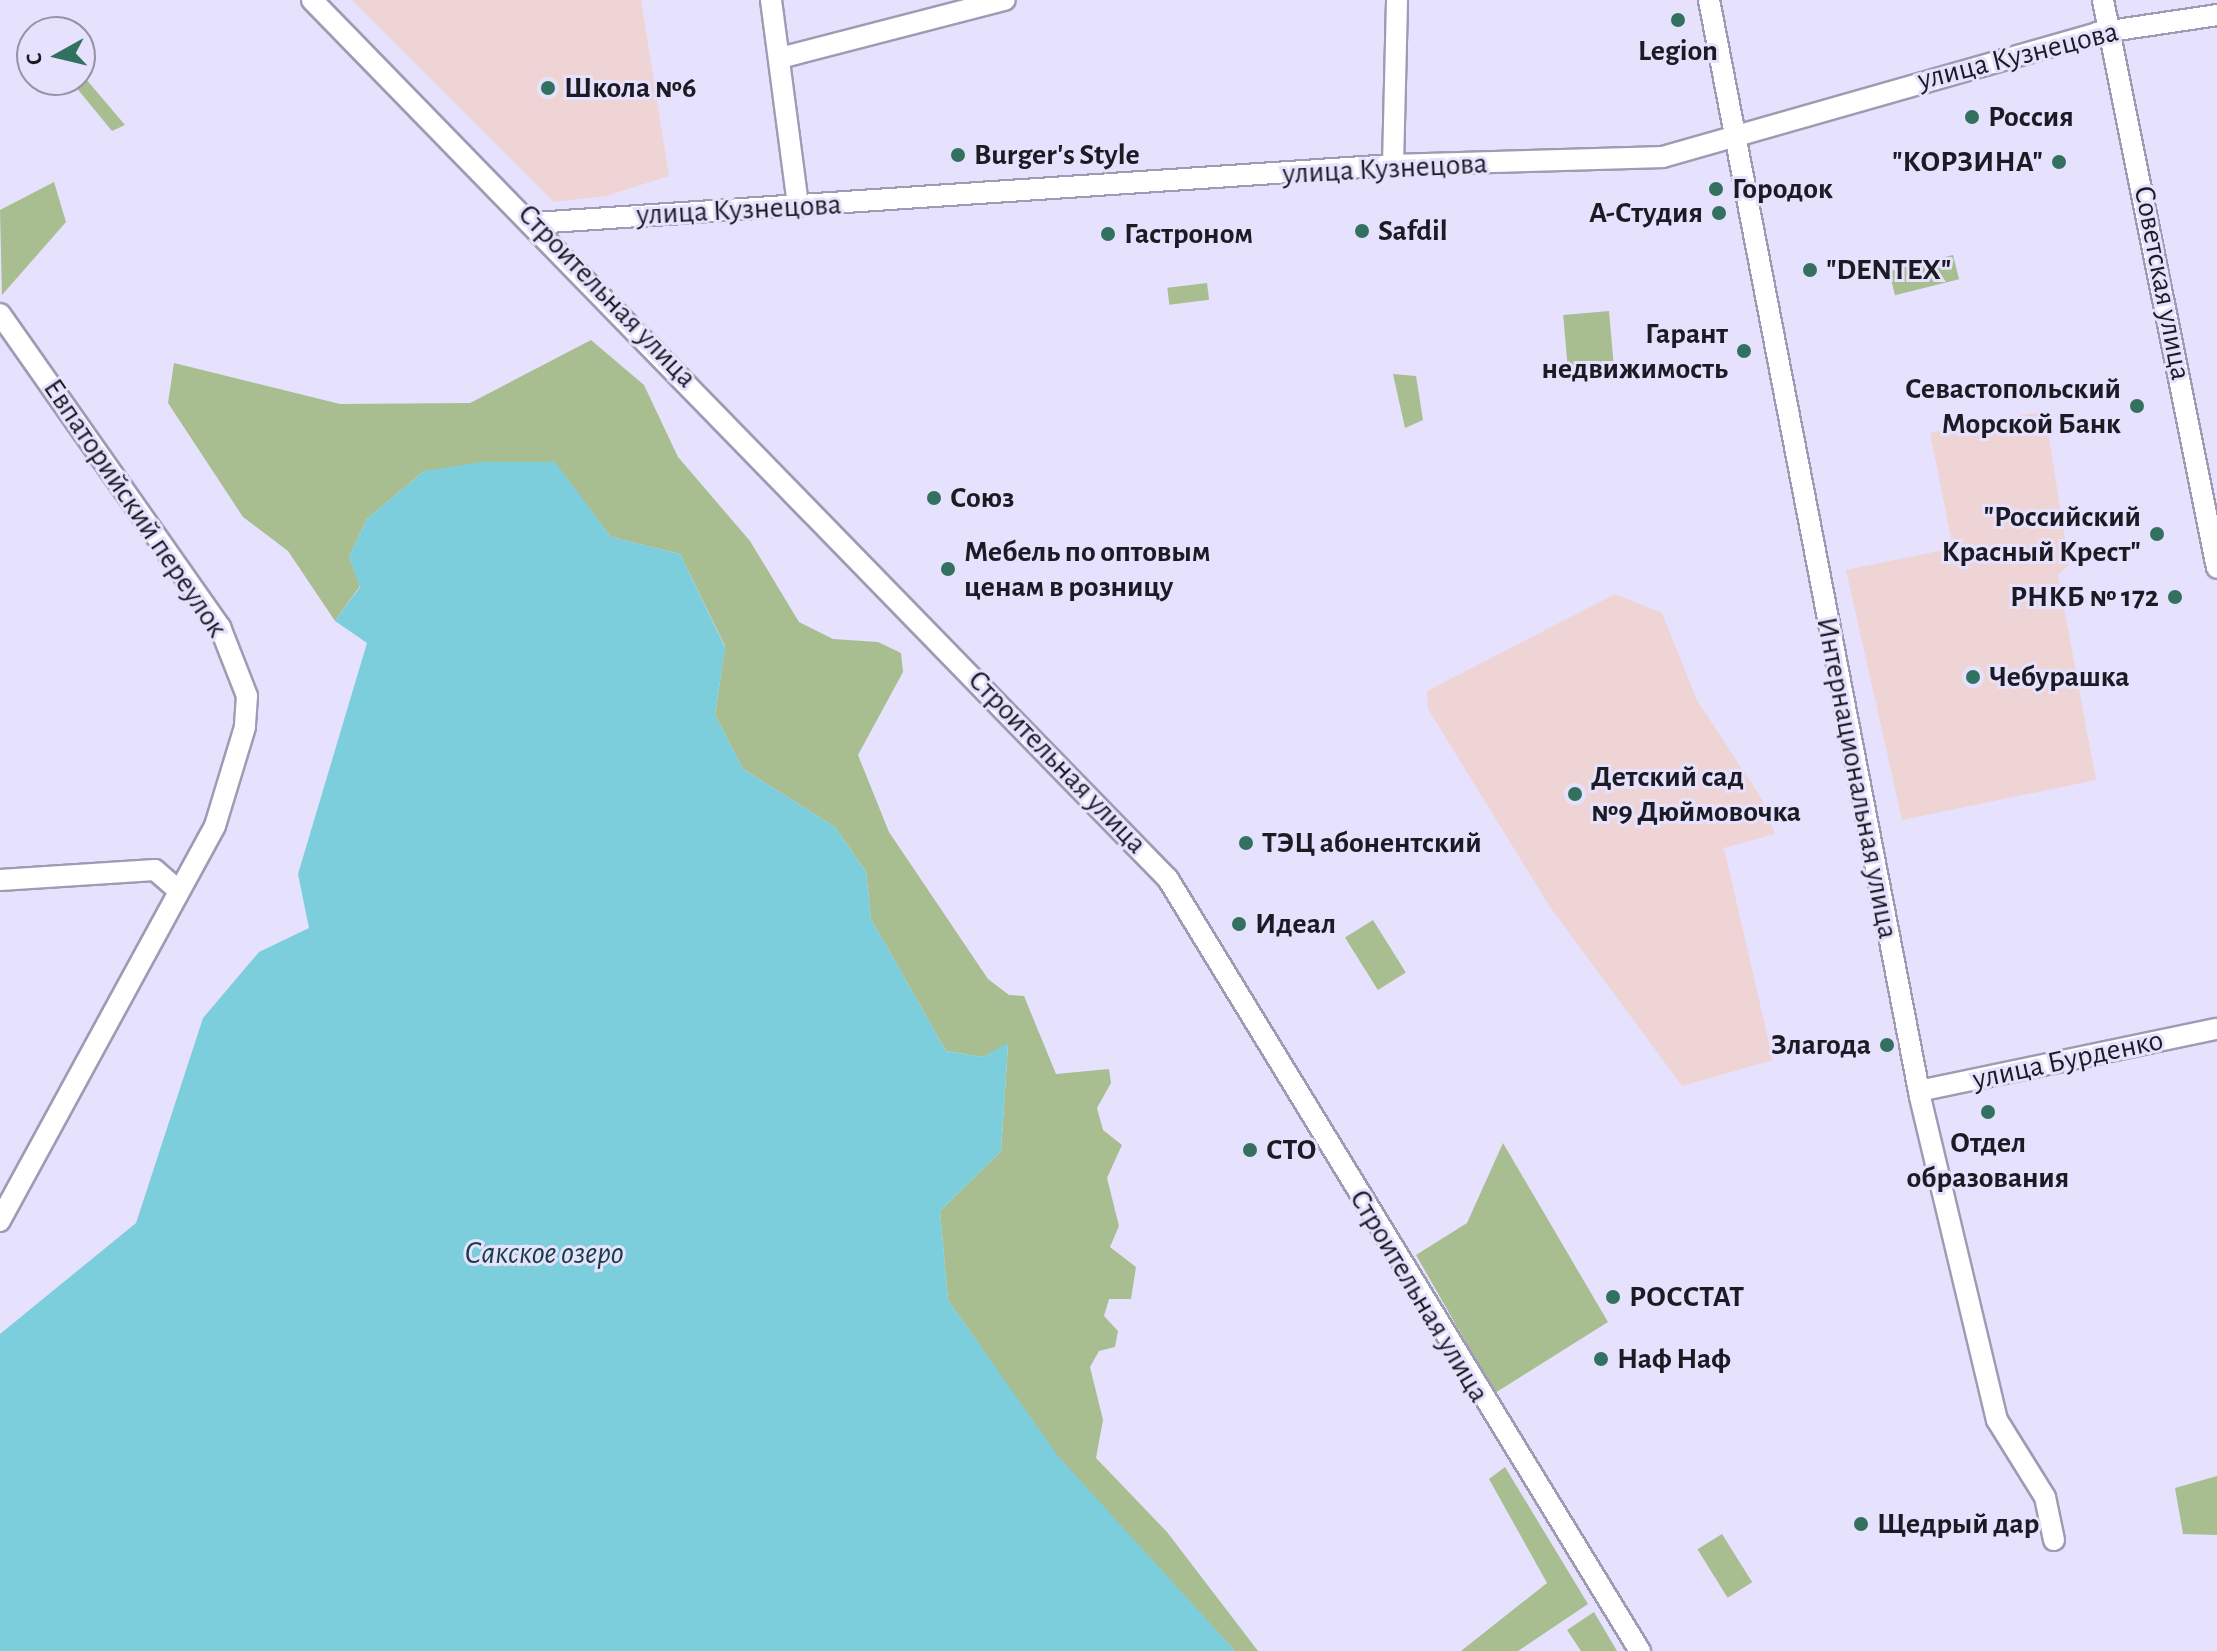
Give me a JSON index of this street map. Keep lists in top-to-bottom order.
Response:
{
  "streets": {
    "street": [
      "улица Кузнецова",
      "Советская улица",
      "Строительная улица",
      "Евпаторийский переулок",
      "Интернациональная улица",
      "улица Бурденко"
    ]
  },
  "crossings": [
    ["улица Кузнецова", "Советская улица"],
    ["улица Кузнецова", "Строительная улица"],
    ["улица Кузнецова", "Интернациональная улица"],
    ["Интернациональная улица", "улица Бурденко"]
  ],
  "water": ["Сакское озеро"],
  "places": [
    "Legion",
    "Школа №6",
    "Россия",
    "Burger's Style",
    "\"КОРЗИНА\"",
    "Городок",
    "А-Студия",
    "Safdil",
    "Гастроном",
    "\"DENTEX\"",
    "Гарант недвижимость",
    "Севастопольский Морской Банк",
    "Союз",
    "\"Российский Красный Крест\"",
    "Мебель по оптовым ценам в розницу",
    "РНКБ № 172",
    "Чебурашка",
    "Детский сад №9 Дюймовочка",
    "ТЭЦ абонентский",
    "Идеал",
    "Злагода",
    "Отдел образования",
    "СТО",
    "РОССТАТ",
    "Наф Наф",
    "Щедрый дар"
  ],
  "north": "left"
}
